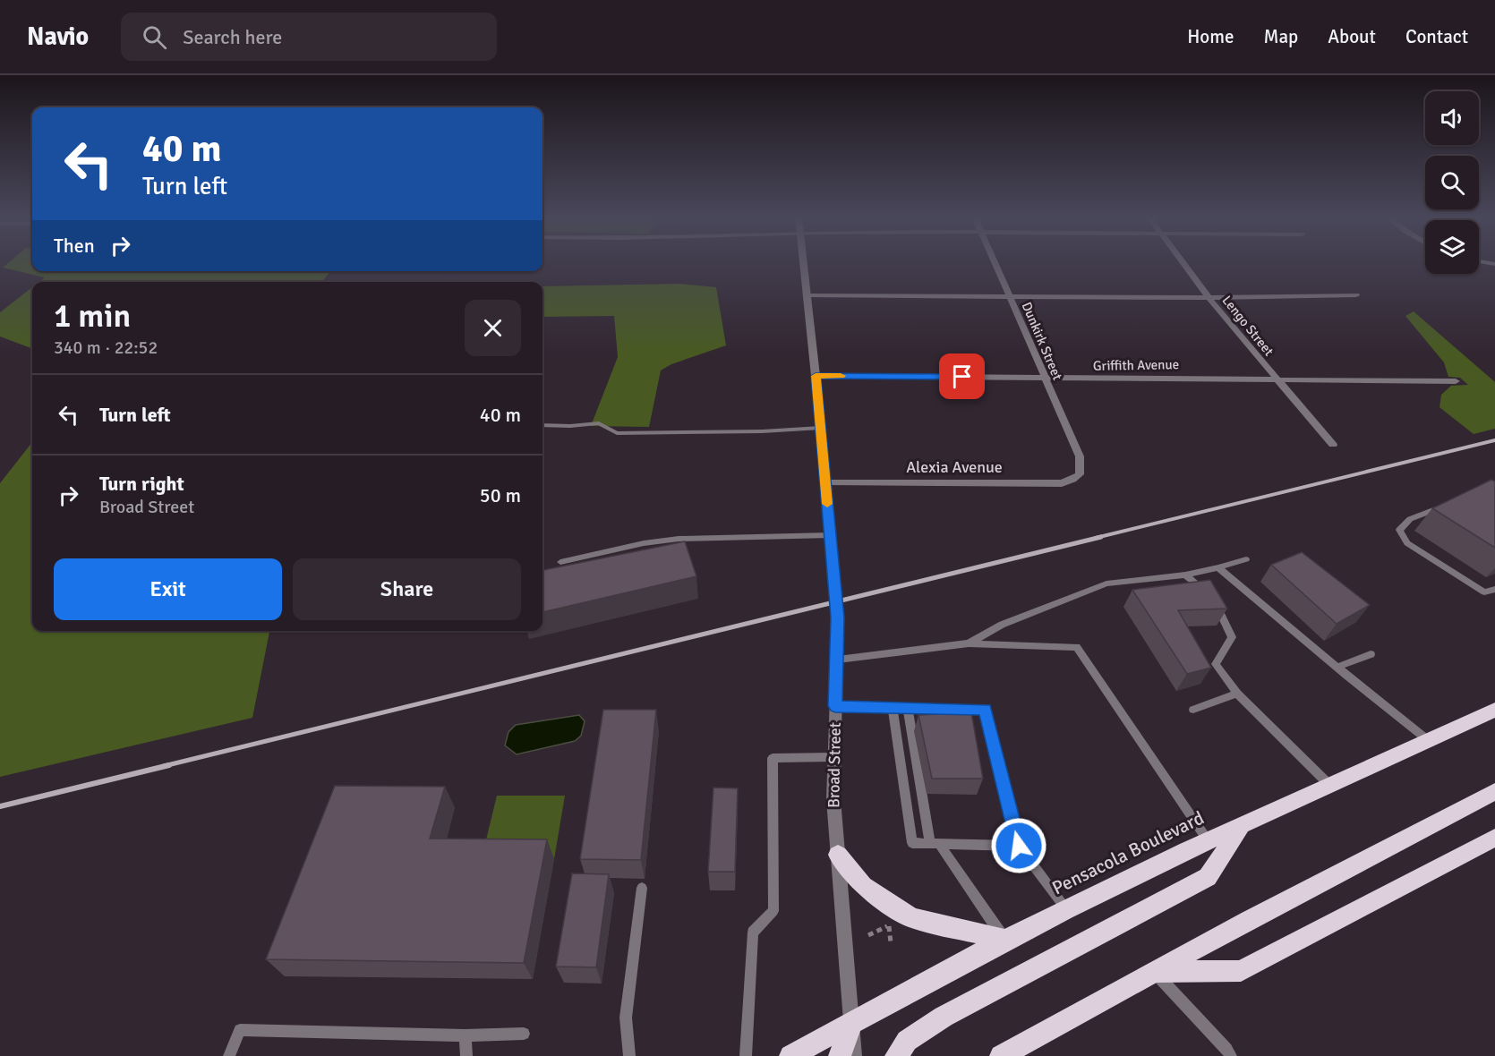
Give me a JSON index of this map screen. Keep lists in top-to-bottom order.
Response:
{
  "streets": {
    "highway": ["Pensacola Boulevard"],
    "street": [
      "Lengo Street",
      "Dunkirk Street",
      "Griffith Avenue",
      "Alexia Avenue",
      "Broad Street"
    ]
  },
  "crossings": [
    ["Lengo Street", "Griffith Avenue"],
    ["Dunkirk Street", "Griffith Avenue"],
    ["Dunkirk Street", "Alexia Avenue"],
    ["Griffith Avenue", "Broad Street"],
    ["Alexia Avenue", "Broad Street"],
    ["Broad Street", "Pensacola Boulevard"]
  ],
  "page": {
    "header": "Navio",
    "search": "Search here",
    "nav": [
      "Home",
      "Map",
      "About",
      "Contact"
    ],
    "turn": ["40 m", "Turn left"],
    "then": "Then",
    "heading": ["1 min", "340 m · 22:52"],
    "list": [
      {
        "name": "Turn left",
        "value": "40 m"
      },
      {
        "name": "Turn right",
        "note": "Broad Street",
        "value": "50 m"
      }
    ],
    "buttons": ["Exit", "Share"]
  }
}
